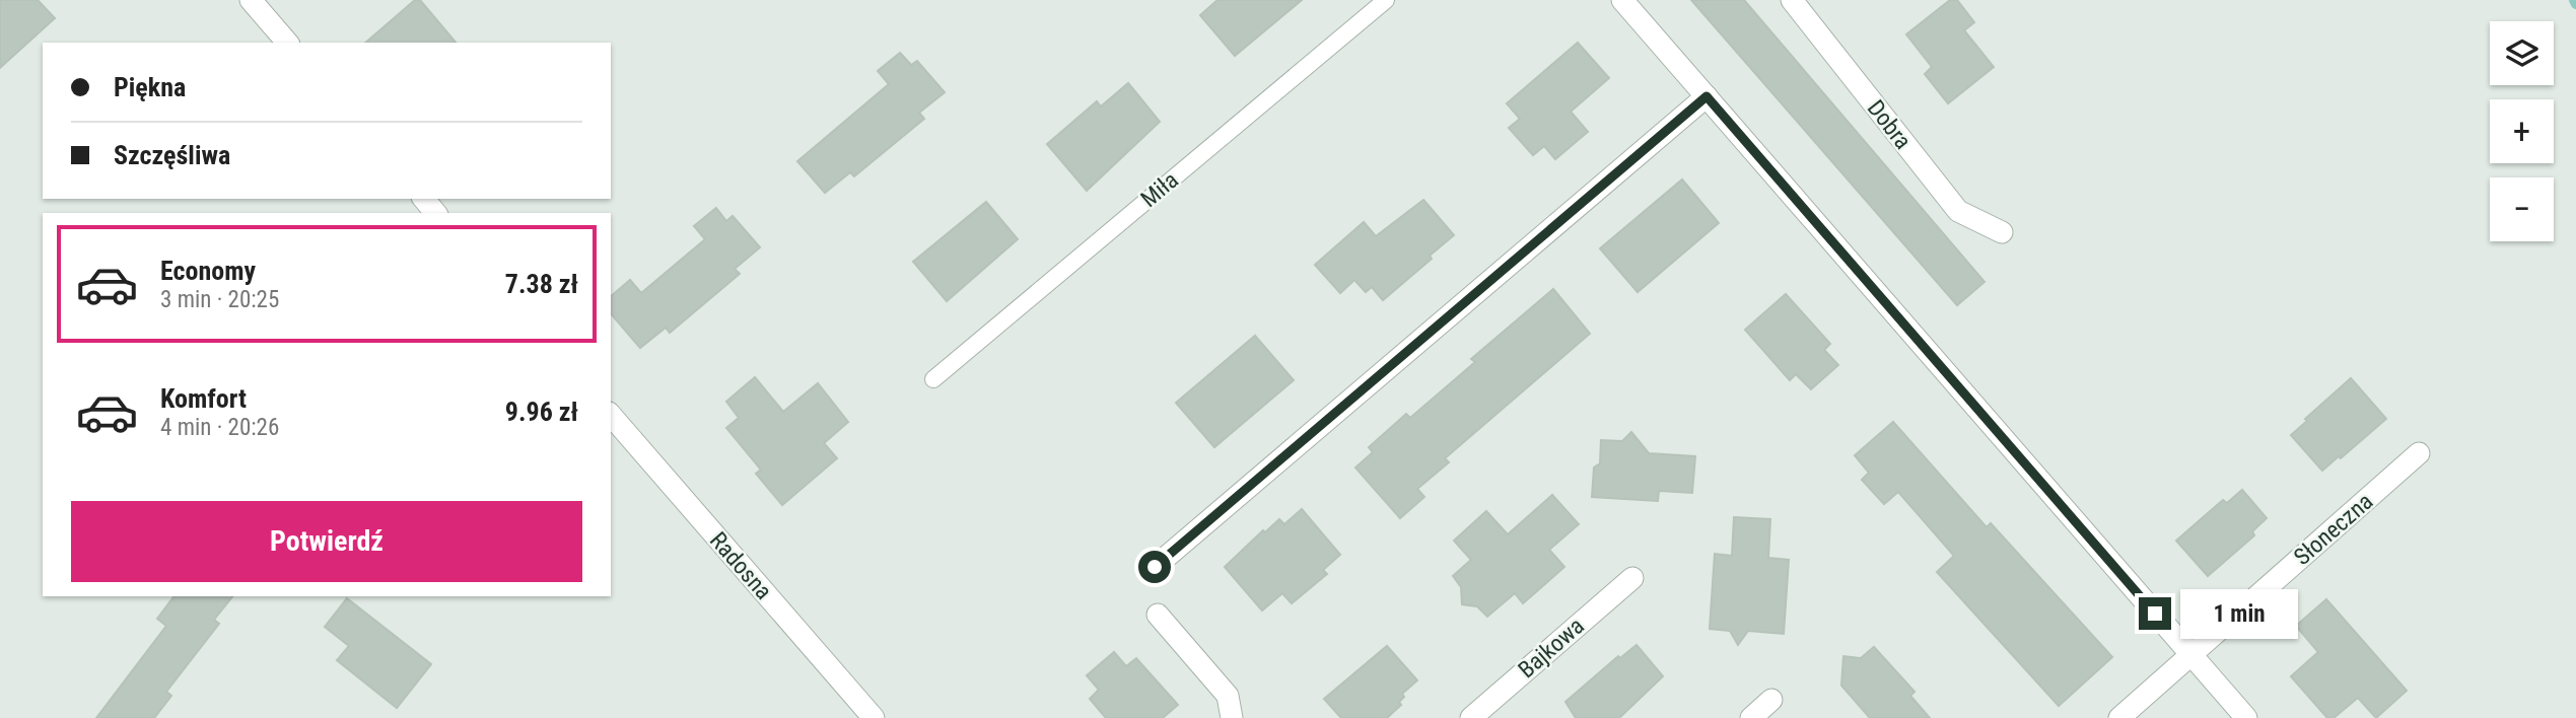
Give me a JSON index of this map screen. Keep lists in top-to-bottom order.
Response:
{
  "streets": {
    "street": [
      "Dobra",
      "Słoneczna",
      "Radosna",
      "Bajkowa"
    ],
    "lane": ["Miła"]
  },
  "page": {
    "map_buttons": ["+", "−"],
    "banner": ["Piękna", "Szczęśliwa"],
    "list": [
      {
        "name": "Economy",
        "note": "3 min · 20:25",
        "value": "7.38 zł"
      },
      {
        "name": "Komfort",
        "note": "4 min · 20:26",
        "value": "9.96 zł"
      }
    ],
    "buttons": "Potwierdź",
    "bubble": "1 min"
  }
}
